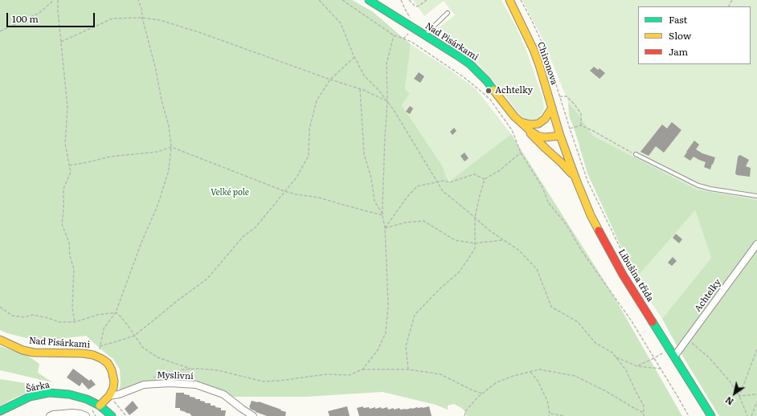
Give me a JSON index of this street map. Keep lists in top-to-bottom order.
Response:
{
  "streets": {
    "street": [
      "Nad Pisárkami",
      "Chironova",
      "Libušina třída",
      "Achtelky",
      "Myslivní",
      "Šárka"
    ]
  },
  "crossings": [
    ["Nad Pisárkami", "Chironova"],
    ["Nad Pisárkami", "Libušina třída"],
    ["Nad Pisárkami", "Myslivní"],
    ["Nad Pisárkami", "Šárka"],
    ["Chironova", "Libušina třída"],
    ["Libušina třída", "Achtelky"]
  ],
  "parks": ["Velké pole"],
  "places": ["Achtelky"],
  "legend": ["Fast", "Slow", "Jam"],
  "scale_bar": "100 m",
  "north": "bottom left"
}
